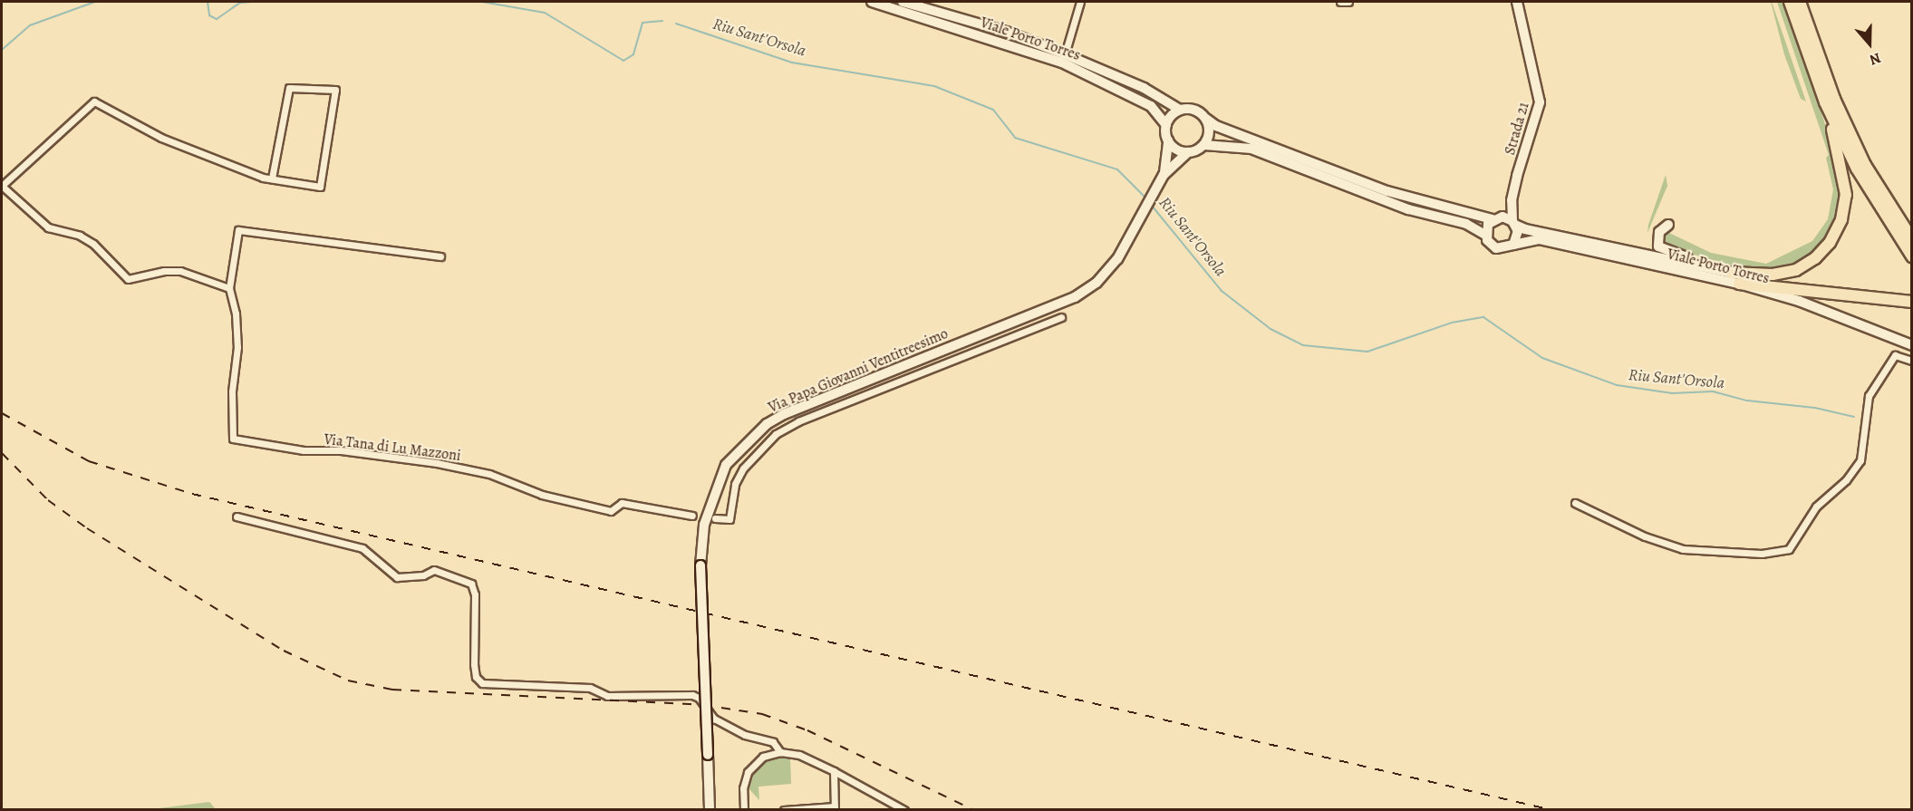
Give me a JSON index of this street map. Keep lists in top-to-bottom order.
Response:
{
  "streets": {
    "main road": ["Viale Porto Torres", "Strada 21", "Via Papa Giovanni Ventitreesimo"],
    "street": ["Via Tana di Lu Mazzoni"]
  },
  "crossings": [
    ["Viale Porto Torres", "Strada 21"],
    ["Viale Porto Torres", "Via Papa Giovanni Ventitreesimo"]
  ],
  "water": ["Riu Sant'Orsola"],
  "north": "bottom"
}
